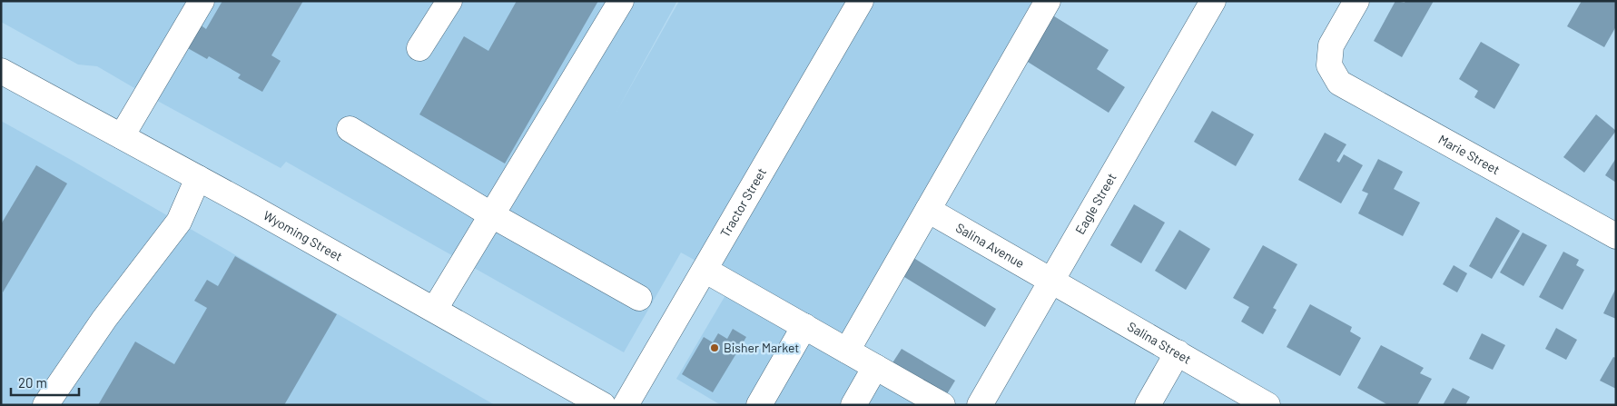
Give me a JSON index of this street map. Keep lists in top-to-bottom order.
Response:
{
  "streets": {
    "street": [
      "Marie Street",
      "Tractor Street",
      "Eagle Street",
      "Wyoming Street",
      "Salina Avenue",
      "Salina Street"
    ]
  },
  "crossings": [
    ["Eagle Street", "Salina Avenue"],
    ["Eagle Street", "Salina Street"],
    ["Salina Avenue", "Salina Street"]
  ],
  "places": ["Bisher Market"],
  "scale_bar": "20 m"
}
